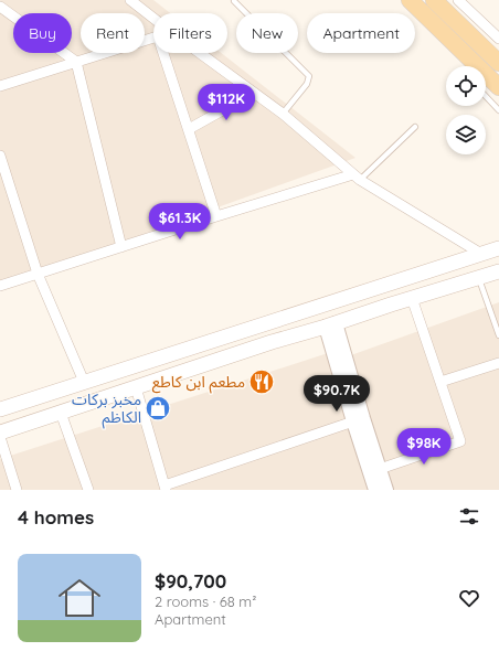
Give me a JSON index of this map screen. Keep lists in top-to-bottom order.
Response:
{
  "places": {
    "restaurant": ["مطعم ابن كاطع"],
    "shop": ["مخبز بركات الكاظم"]
  },
  "page": {
    "chip": [
      "Buy",
      "Rent",
      "Filters",
      "New",
      "Apartment"
    ],
    "price": [
      "$112K",
      "$61.3K",
      "$90.7K",
      "$98K"
    ],
    "heading": "4 homes",
    "list": [
      {
        "name": "$90,700",
        "note": "2 rooms · 68 m² · Apartment"
      }
    ]
  }
}
